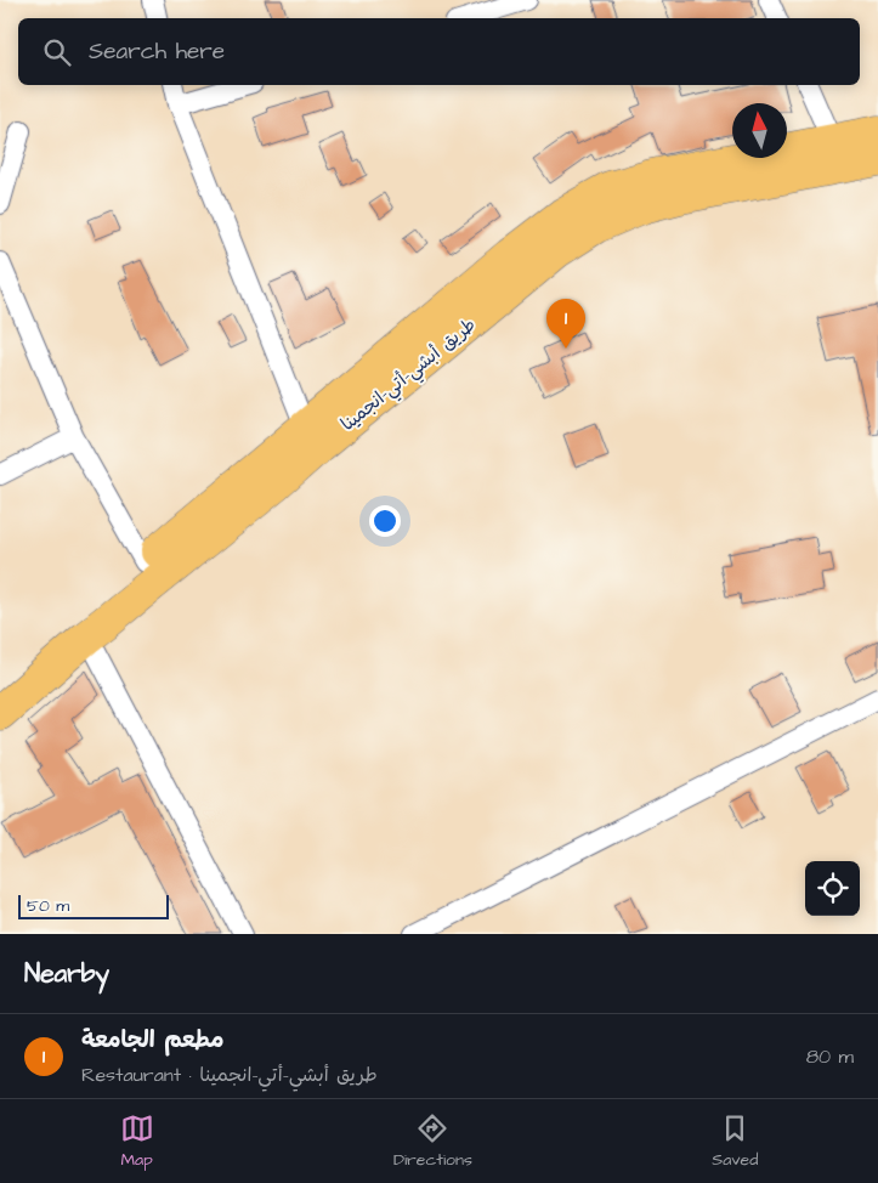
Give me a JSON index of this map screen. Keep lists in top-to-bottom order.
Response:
{
  "scale_bar": "50 m",
  "north": "top",
  "page": {
    "search": "Search here",
    "pins": "1",
    "scale": "50 m",
    "heading": "Nearby",
    "list": [
      {
        "mark": "1",
        "name": "مطعم الجامعة",
        "note": "Restaurant · طريق أبشي-أتي-انجمينا",
        "value": "80 m"
      }
    ],
    "nav": ["Map", "Directions", "Saved"]
  }
}
